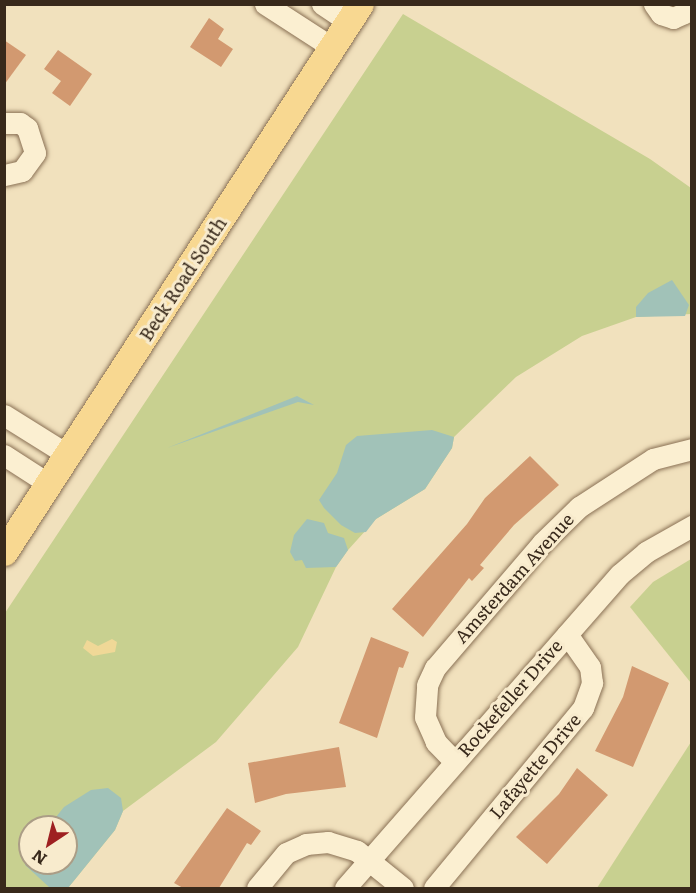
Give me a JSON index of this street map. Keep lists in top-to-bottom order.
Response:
{
  "streets": {
    "main road": ["Beck Road South"],
    "street": ["Amsterdam Avenue", "Rockefeller Drive", "Lafayette Drive"]
  },
  "crossings": [
    ["Amsterdam Avenue", "Rockefeller Drive"],
    ["Rockefeller Drive", "Lafayette Drive"]
  ],
  "north": "bottom left"
}
